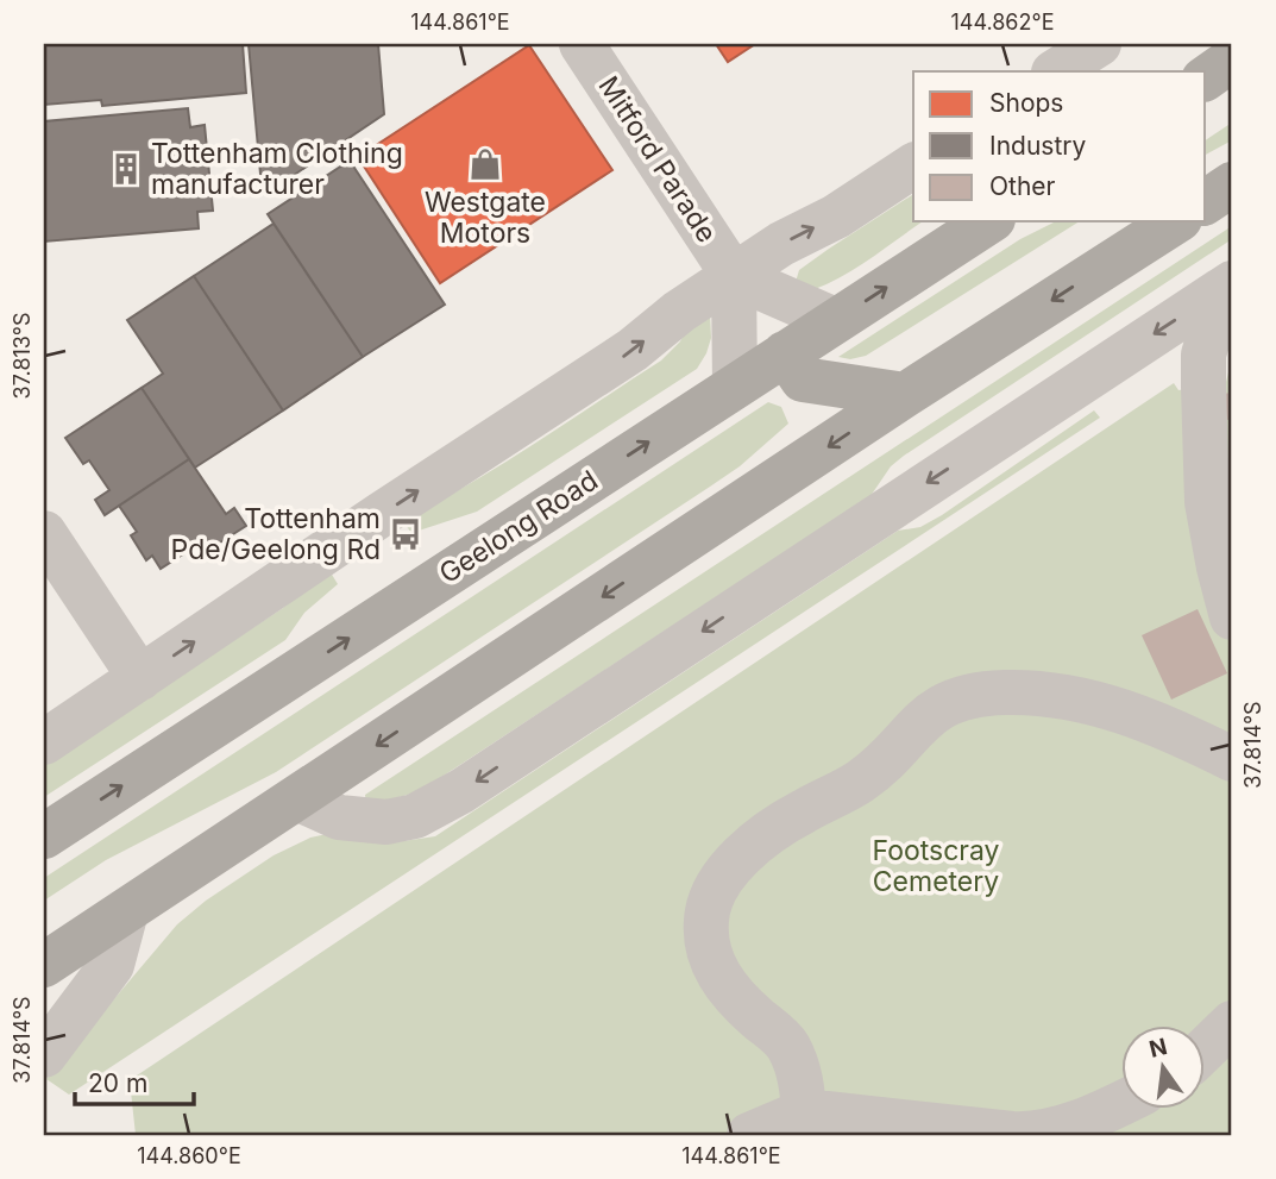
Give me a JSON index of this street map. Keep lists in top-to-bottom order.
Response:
{
  "streets": {
    "highway": ["Geelong Road"],
    "street": ["Mitford Parade"]
  },
  "parks": ["Footscray Cemetery"],
  "places": {
    "shop": ["Westgate Motors"],
    "building": ["Tottenham Clothing manufacturer"],
    "bus stop": ["Tottenham Pde/Geelong Rd"]
  },
  "legend": ["Shops", "Industry", "Other"],
  "scale_bar": "20 m",
  "north": "top",
  "coordinates": [
    "144.861°E",
    "144.862°E",
    "37.813°S",
    "37.814°S",
    "144.860°E"
  ]
}
